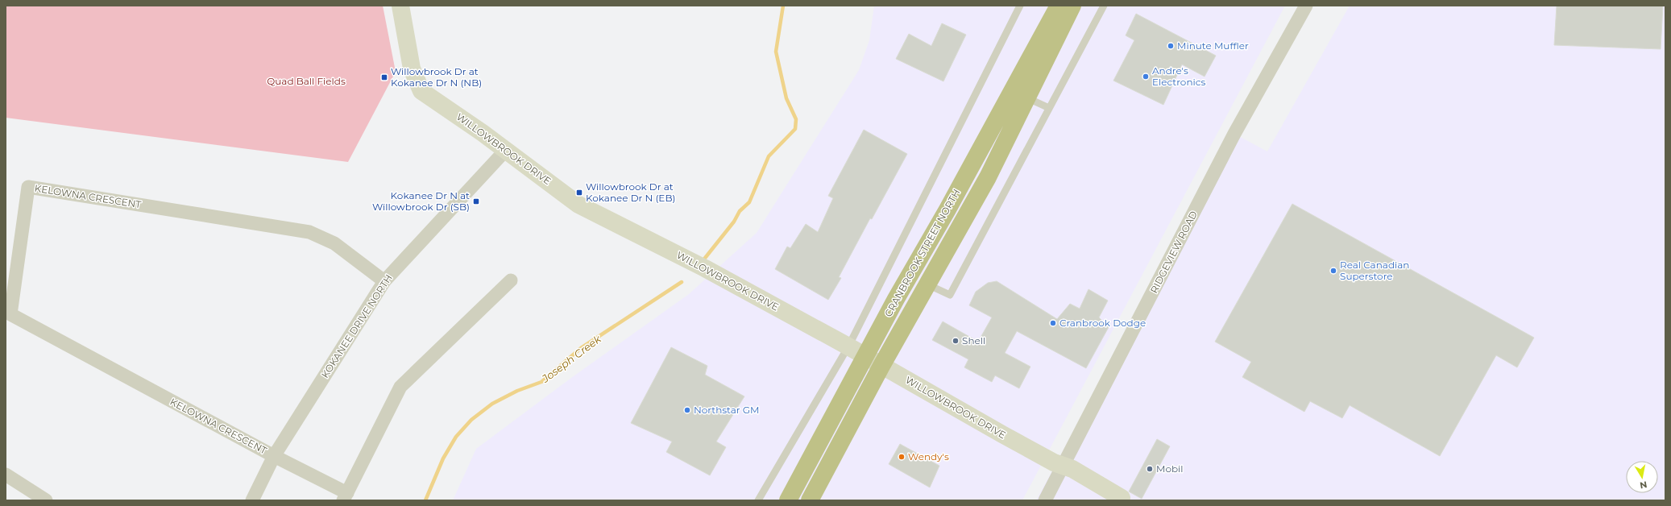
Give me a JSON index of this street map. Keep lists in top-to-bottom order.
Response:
{
  "streets": {
    "highway": ["CRANBROOK STREET NORTH"],
    "street": [
      "WILLOWBROOK DRIVE",
      "KELOWNA CRESCENT",
      "RIDGEVIEW ROAD",
      "KOKANEE DRIVE NORTH"
    ]
  },
  "crossings": [
    ["WILLOWBROOK DRIVE", "RIDGEVIEW ROAD"],
    ["WILLOWBROOK DRIVE", "CRANBROOK STREET NORTH"],
    ["WILLOWBROOK DRIVE", "KOKANEE DRIVE NORTH"],
    ["KELOWNA CRESCENT", "KOKANEE DRIVE NORTH"]
  ],
  "water": ["Joseph Creek"],
  "parks": ["Quad Ball Fields"],
  "places": {
    "other": [
      "Minute Muffler",
      "Andre's Electronics",
      "Real Canadian Superstore",
      "Cranbrook Dodge",
      "Shell",
      "Northstar GM",
      "Wendy's",
      "Mobil"
    ],
    "transit": ["Willowbrook Dr at Kokanee Dr N (NB)", "Willowbrook Dr at Kokanee Dr N (EB)", "Kokanee Dr N at Willowbrook Dr (SB)"]
  },
  "north": "bottom"
}
